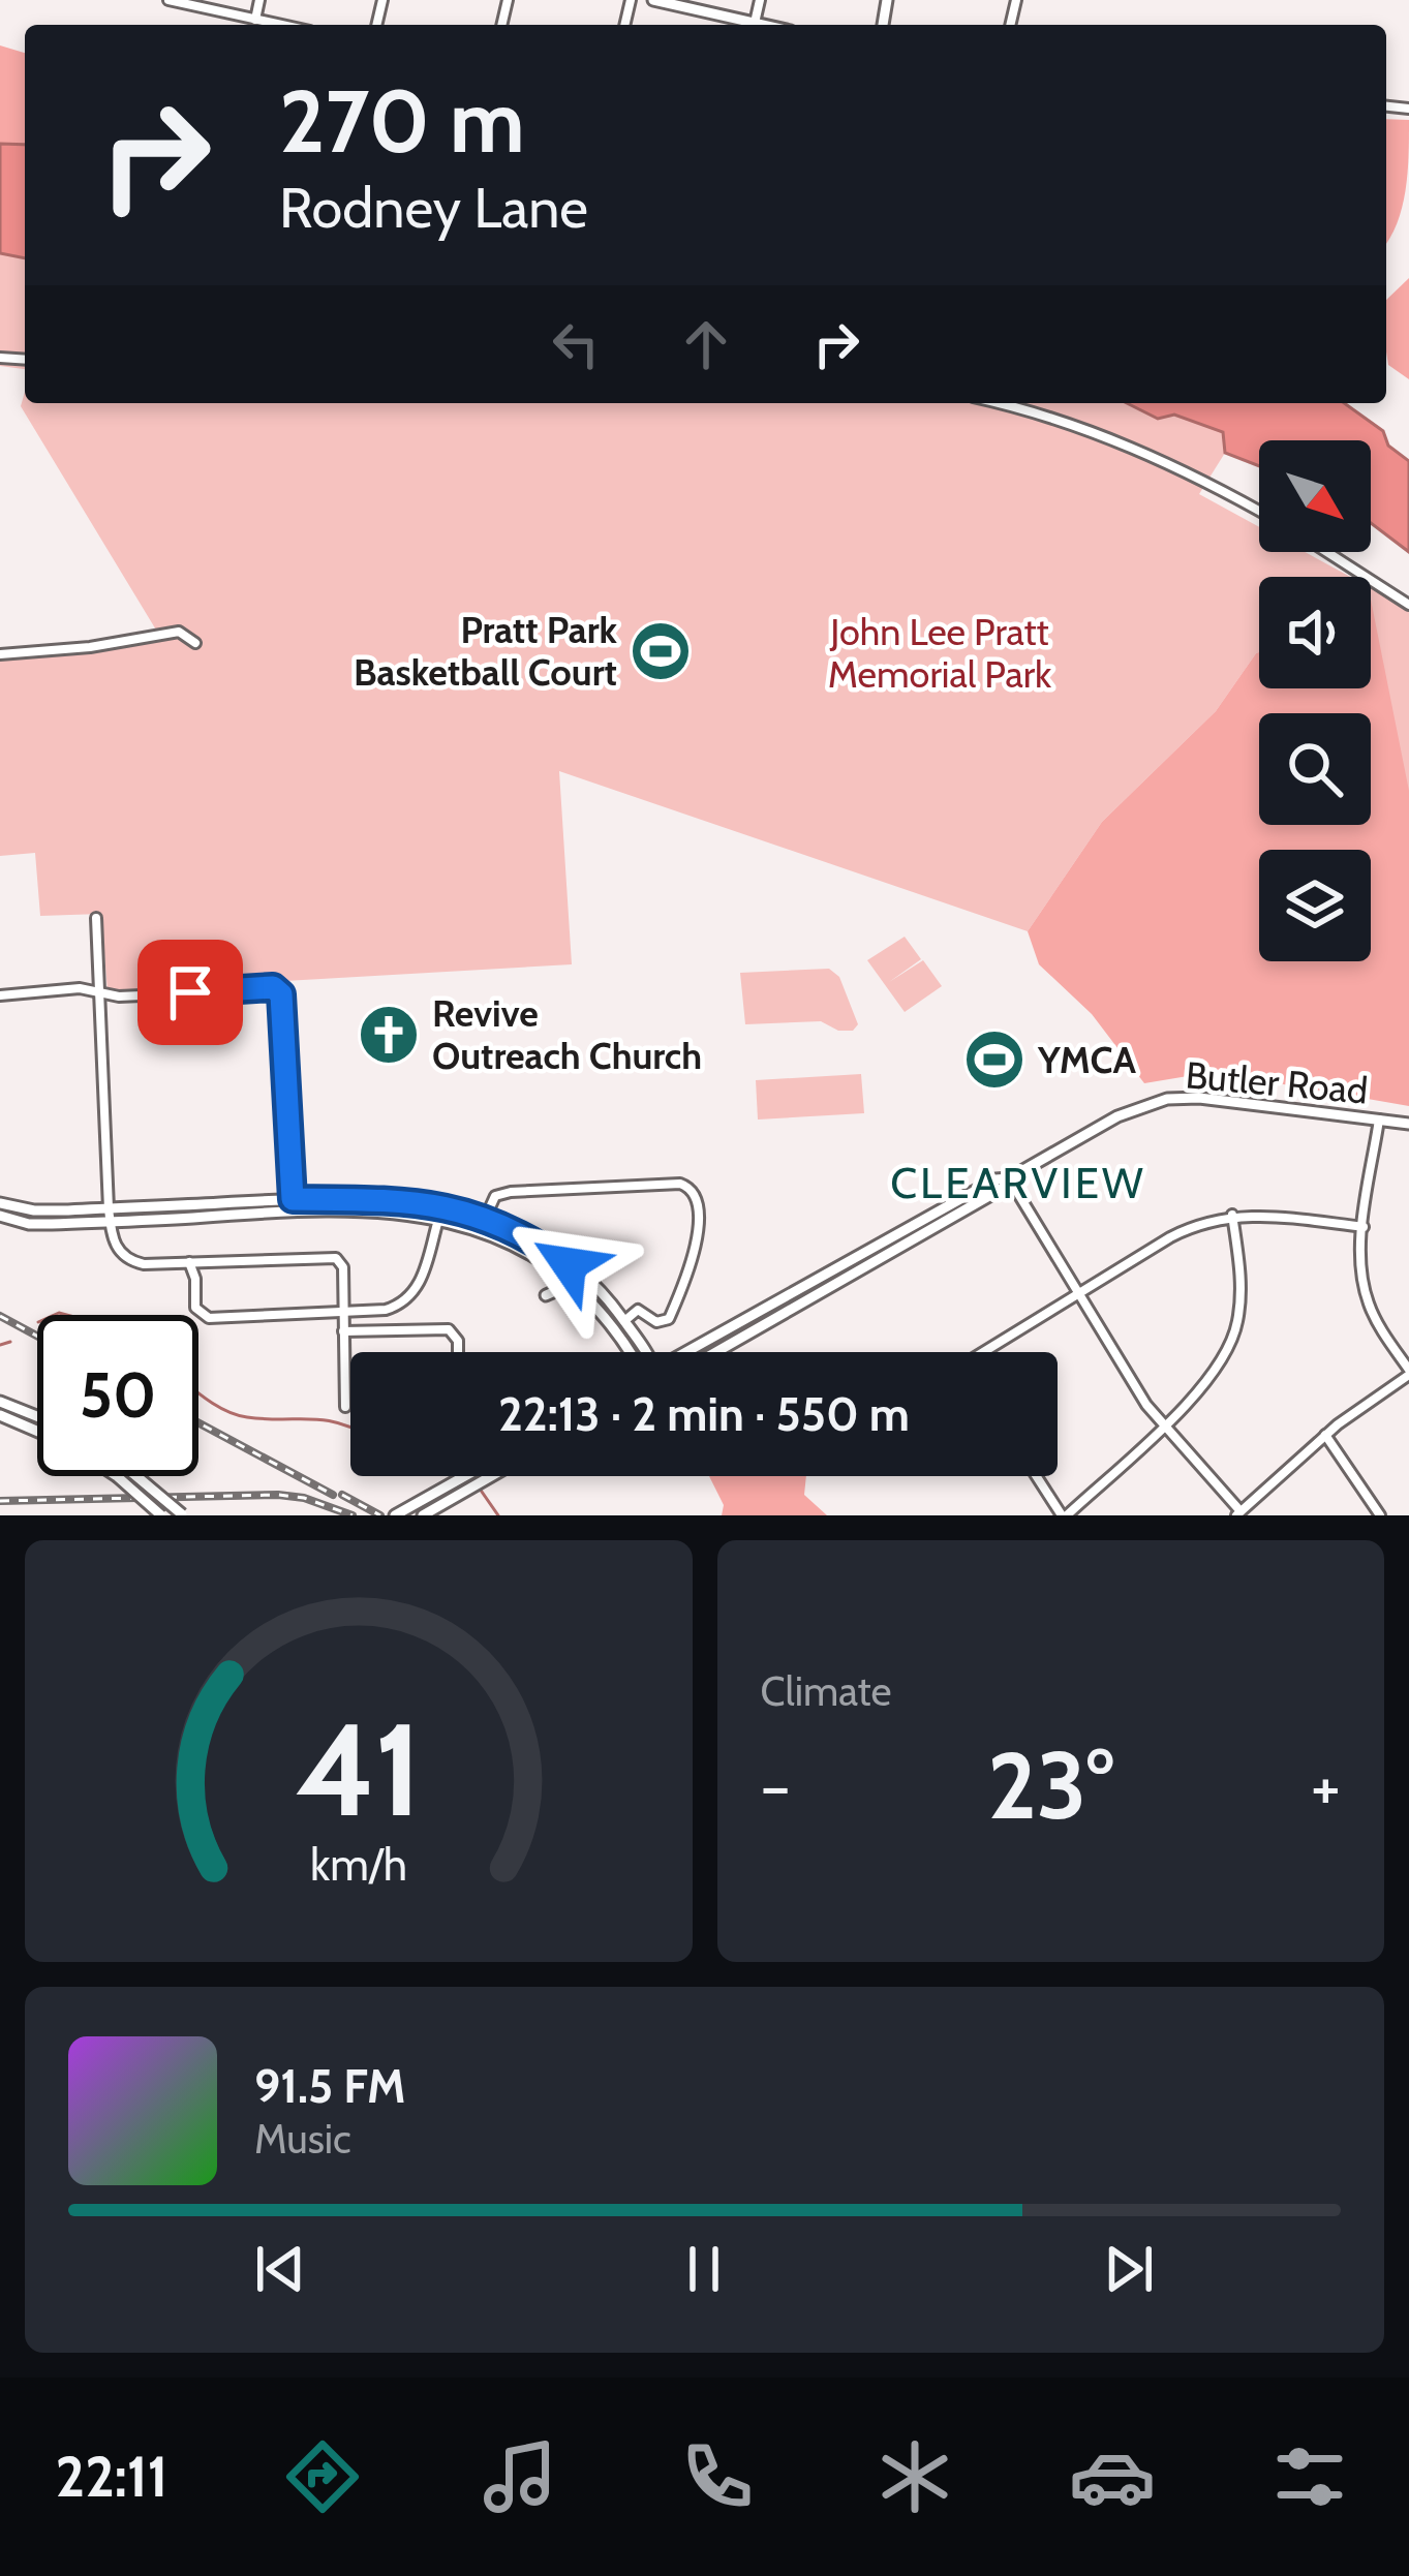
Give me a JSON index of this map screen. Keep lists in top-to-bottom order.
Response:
{
  "streets": {
    "main road": ["Butler Road"]
  },
  "districts": ["CLEARVIEW"],
  "parks": ["John Lee Pratt Memorial Park"],
  "places": {
    "sports": ["Pratt Park Basketball Court", "YMCA"],
    "church": ["Revive Outreach Church"]
  },
  "north": "bottom right",
  "page": {
    "turn": ["270 m", "Rodney Lane"],
    "limit": "50",
    "trip": "22:13 · 2 min · 550 m",
    "tile": "Climate",
    "heat": ["−", "23°", "+"],
    "song": ["91.5 FM", "Music"],
    "tabs": "22:11",
    "gauge": ["41", "km/h"]
  }
}
